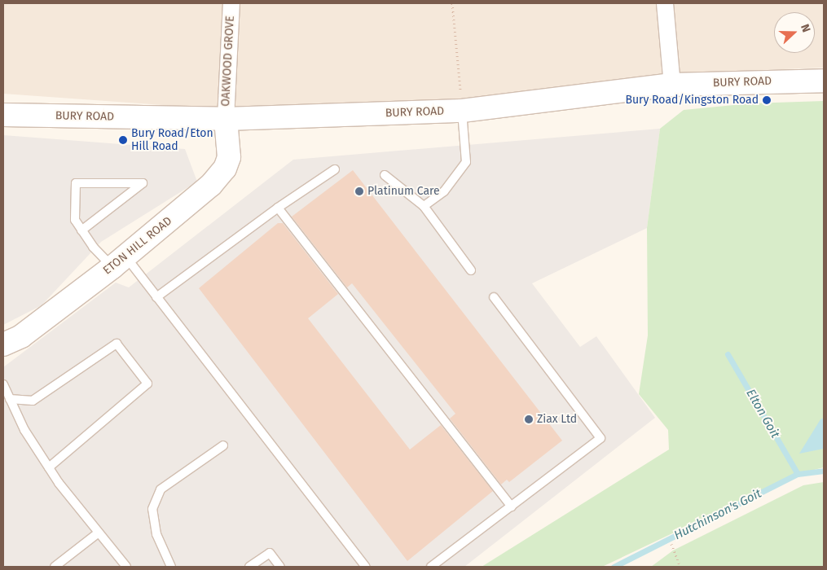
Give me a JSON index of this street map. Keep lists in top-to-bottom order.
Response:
{
  "streets": {
    "street": ["OAKWOOD GROVE", "BURY ROAD", "ETON HILL ROAD"]
  },
  "crossings": [
    ["OAKWOOD GROVE", "BURY ROAD"],
    ["OAKWOOD GROVE", "ETON HILL ROAD"],
    ["BURY ROAD", "ETON HILL ROAD"]
  ],
  "water": ["Elton Goit", "Hutchinson's Goit"],
  "places": [
    "Bury Road/Kingston Road",
    "Bury Road/Eton Hill Road",
    "Platinum Care",
    "Ziax Ltd"
  ],
  "north": "right"
}
